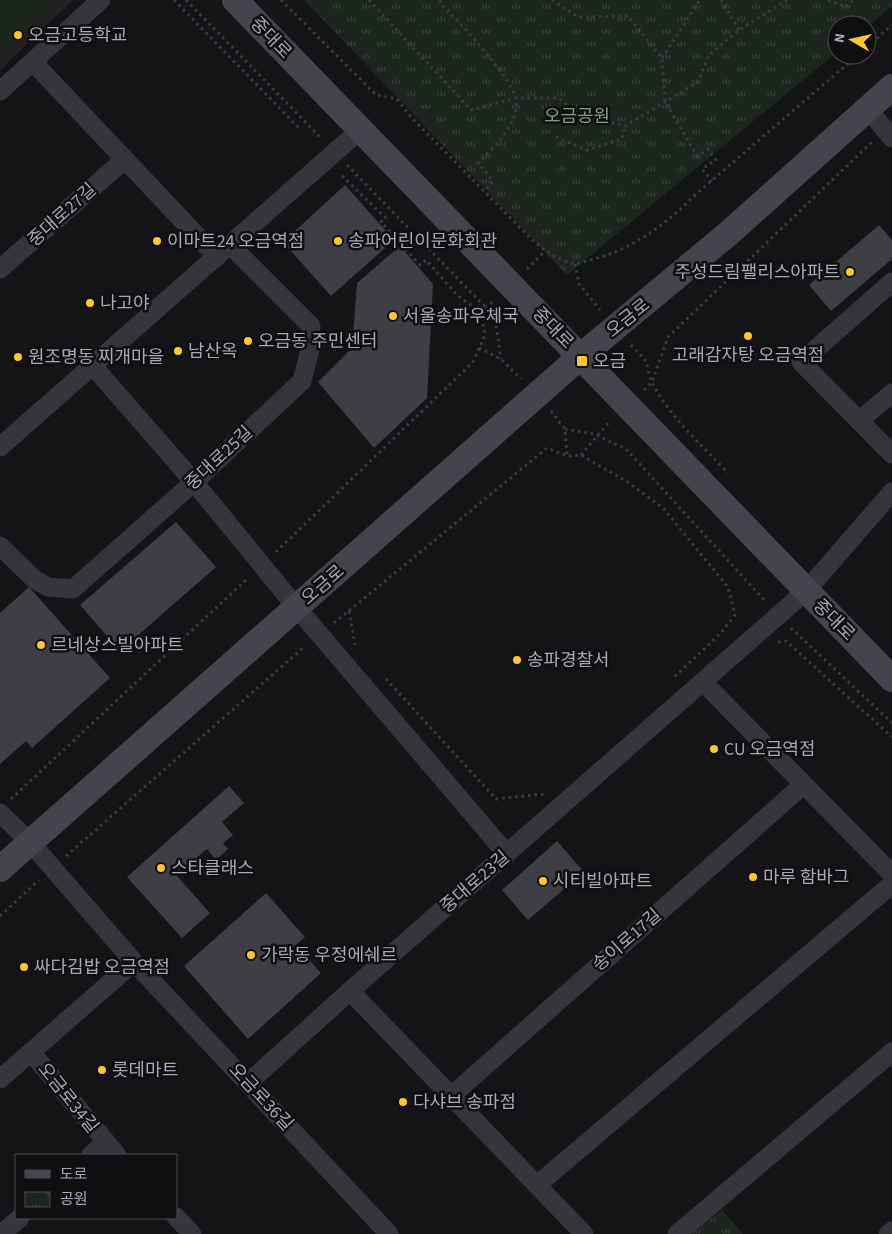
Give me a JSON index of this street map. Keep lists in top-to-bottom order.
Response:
{
  "streets": {
    "main road": ["중대로", "오금로"],
    "street": [
      "중대로27길",
      "중대로25길",
      "중대로23길",
      "송이로17길",
      "오금로36길",
      "오금로34길"
    ]
  },
  "crossings": [
    ["중대로", "오금로"],
    ["중대로", "중대로23길"],
    ["중대로27길", "중대로25길"],
    ["오금로", "중대로25길"],
    ["오금로", "중대로23길"],
    ["오금로", "오금로36길"],
    ["중대로23길", "오금로36길"]
  ],
  "parks": ["오금공원"],
  "places": {
    "other": [
      "오금고등학교",
      "이마트24 오금역점",
      "송파어린이문화회관",
      "주성드림팰리스아파트",
      "나고야",
      "서울송파우체국",
      "고래감자탕 오금역점",
      "오금동 주민센터",
      "남산옥",
      "원조명동 찌개마을",
      "르네상스빌아파트",
      "송파경찰서",
      "CU 오금역점",
      "스타클래스",
      "마루 함바그",
      "시티빌아파트",
      "가락동 우정에쉐르",
      "싸다김밥 오금역점",
      "롯데마트",
      "다샤브 송파점"
    ],
    "transit": ["오금"]
  },
  "legend": ["도로", "공원"],
  "north": "left"
}
